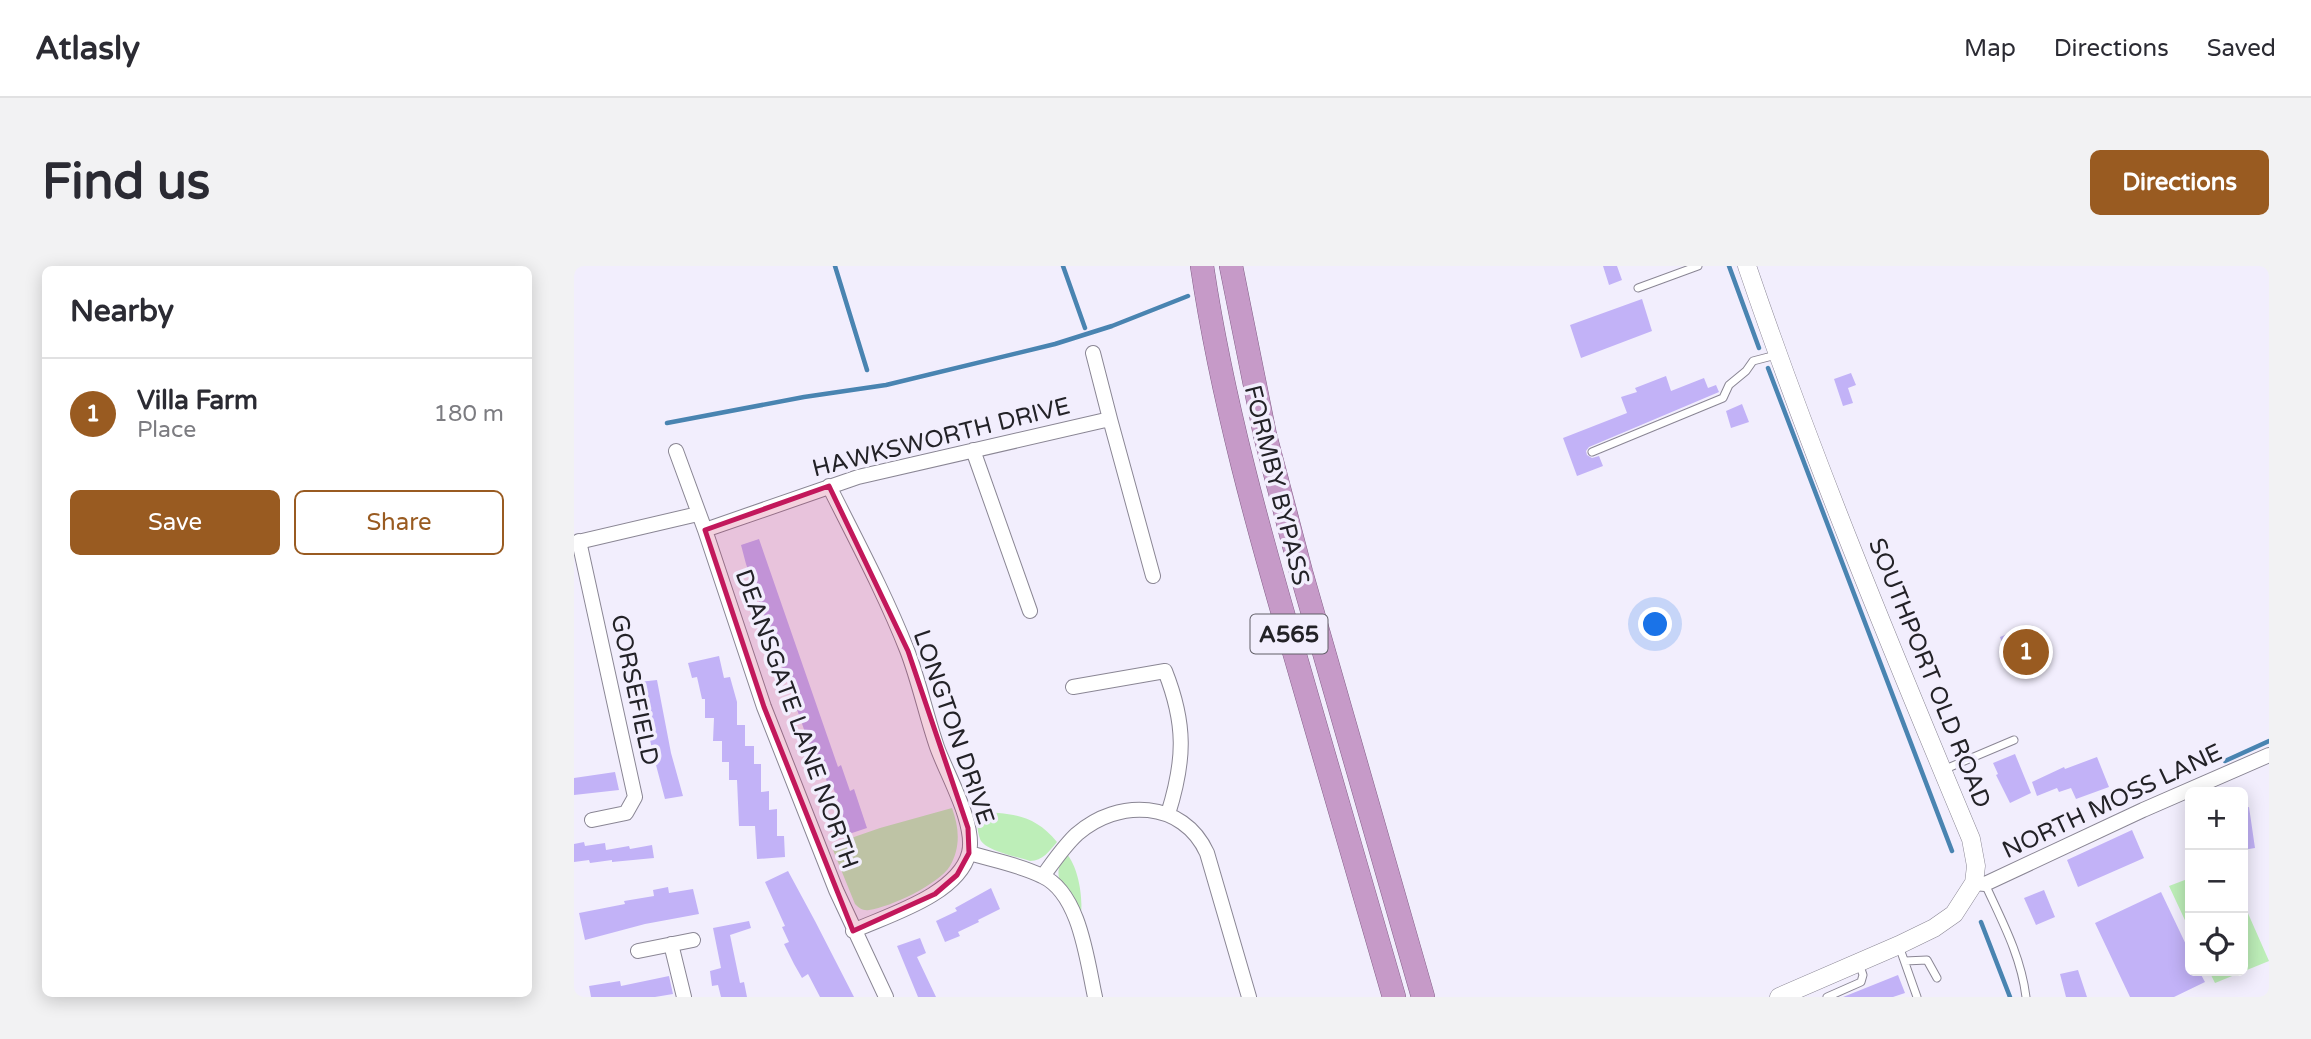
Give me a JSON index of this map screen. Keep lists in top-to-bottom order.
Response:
{
  "streets": {
    "highway": ["FORMBY BYPASS", "A565"],
    "street": [
      "HAWKSWORTH DRIVE",
      "SOUTHPORT OLD ROAD",
      "GORSEFIELD",
      "DEANSGATE LANE NORTH",
      "LONGTON DRIVE",
      "NORTH MOSS LANE"
    ]
  },
  "crossings": [
    ["HAWKSWORTH DRIVE", "DEANSGATE LANE NORTH"],
    ["HAWKSWORTH DRIVE", "LONGTON DRIVE"],
    ["SOUTHPORT OLD ROAD", "NORTH MOSS LANE"],
    ["DEANSGATE LANE NORTH", "LONGTON DRIVE"]
  ],
  "page": {
    "header": "Atlasly",
    "nav": ["Map", "Directions", "Saved"],
    "buttons": [
      "Directions",
      ["Save", "Share"]
    ],
    "title": "Find us",
    "heading": "Nearby",
    "list": [
      {
        "mark": "1",
        "name": "Villa Farm",
        "note": "Place",
        "value": "180 m"
      }
    ],
    "pins": "1",
    "map_buttons": ["+", "−"]
  }
}
